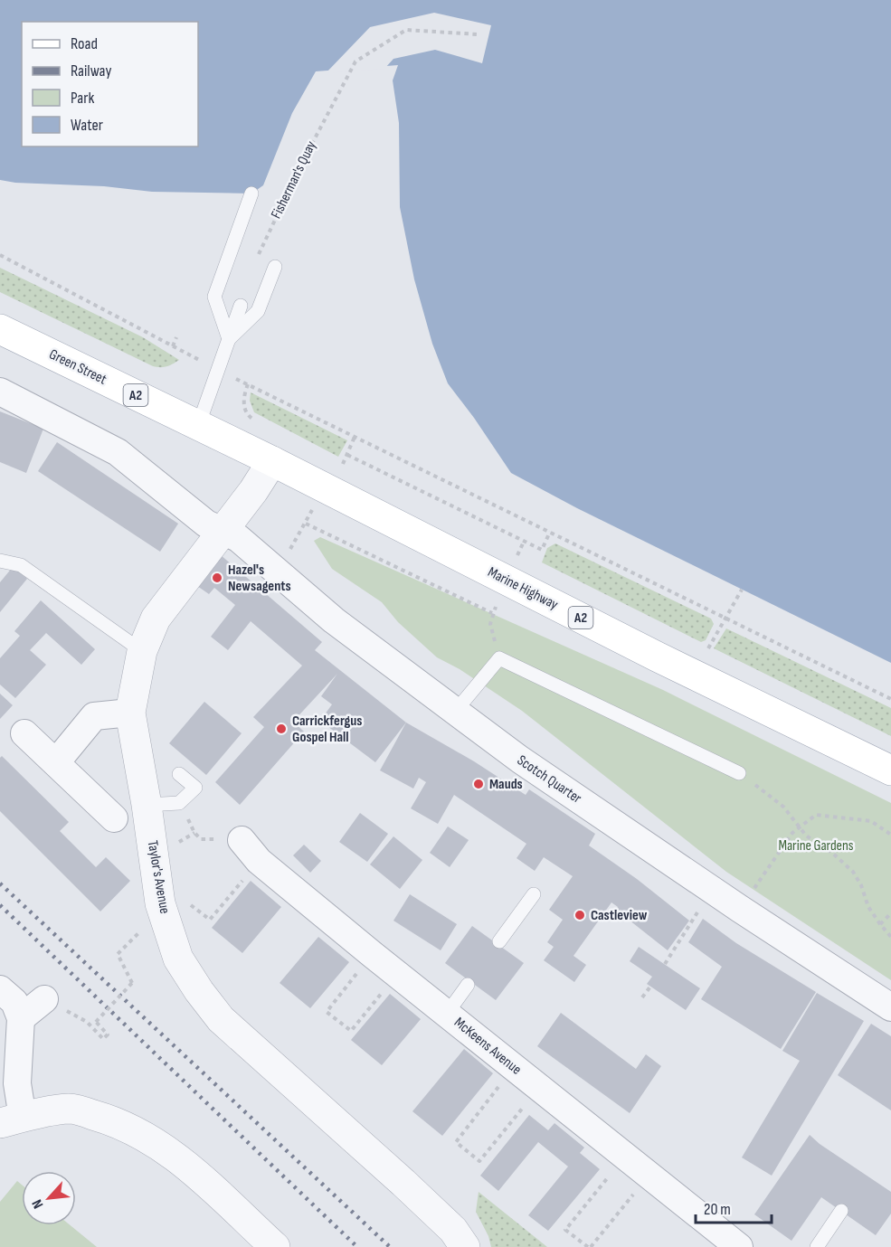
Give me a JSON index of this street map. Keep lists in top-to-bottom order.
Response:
{
  "streets": {
    "main road": ["Green Street", "A2", "Marine Highway"],
    "street": ["Scotch Quarter", "Taylor's Avenue", "McKeens Avenue"],
    "path": ["Fisherman's Quay"]
  },
  "crossings": [
    ["Green Street", "Marine Highway"],
    ["Green Street", "Taylor's Avenue"],
    ["Marine Highway", "Taylor's Avenue"],
    ["Scotch Quarter", "Taylor's Avenue"]
  ],
  "parks": ["Marine Gardens"],
  "places": [
    "Hazel's Newsagents",
    "Carrickfergus Gospel Hall",
    "Mauds",
    "Castleview"
  ],
  "legend": [
    "Road",
    "Railway",
    "Park",
    "Water"
  ],
  "scale_bar": "20 m",
  "north": "bottom left"
}
